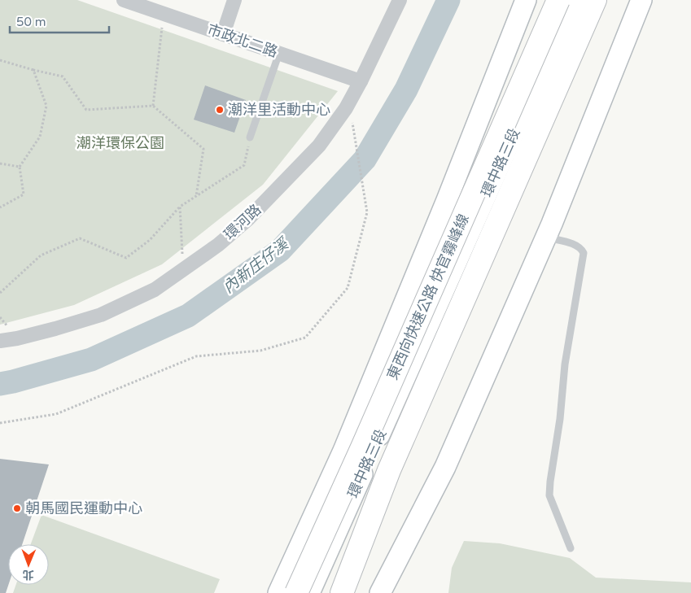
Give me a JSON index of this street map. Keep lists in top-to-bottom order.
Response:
{
  "streets": {
    "highway": ["東西向快速公路 快官霧峰線"],
    "street": ["市政北二路", "環中路三段", "環河路"]
  },
  "crossings": [
    ["市政北二路", "環河路"]
  ],
  "water": ["內新庄仔溪"],
  "parks": ["潮洋環保公園"],
  "places": ["潮洋里活動中心", "朝馬國民運動中心"],
  "scale_bar": "50 m",
  "north": "bottom"
}
